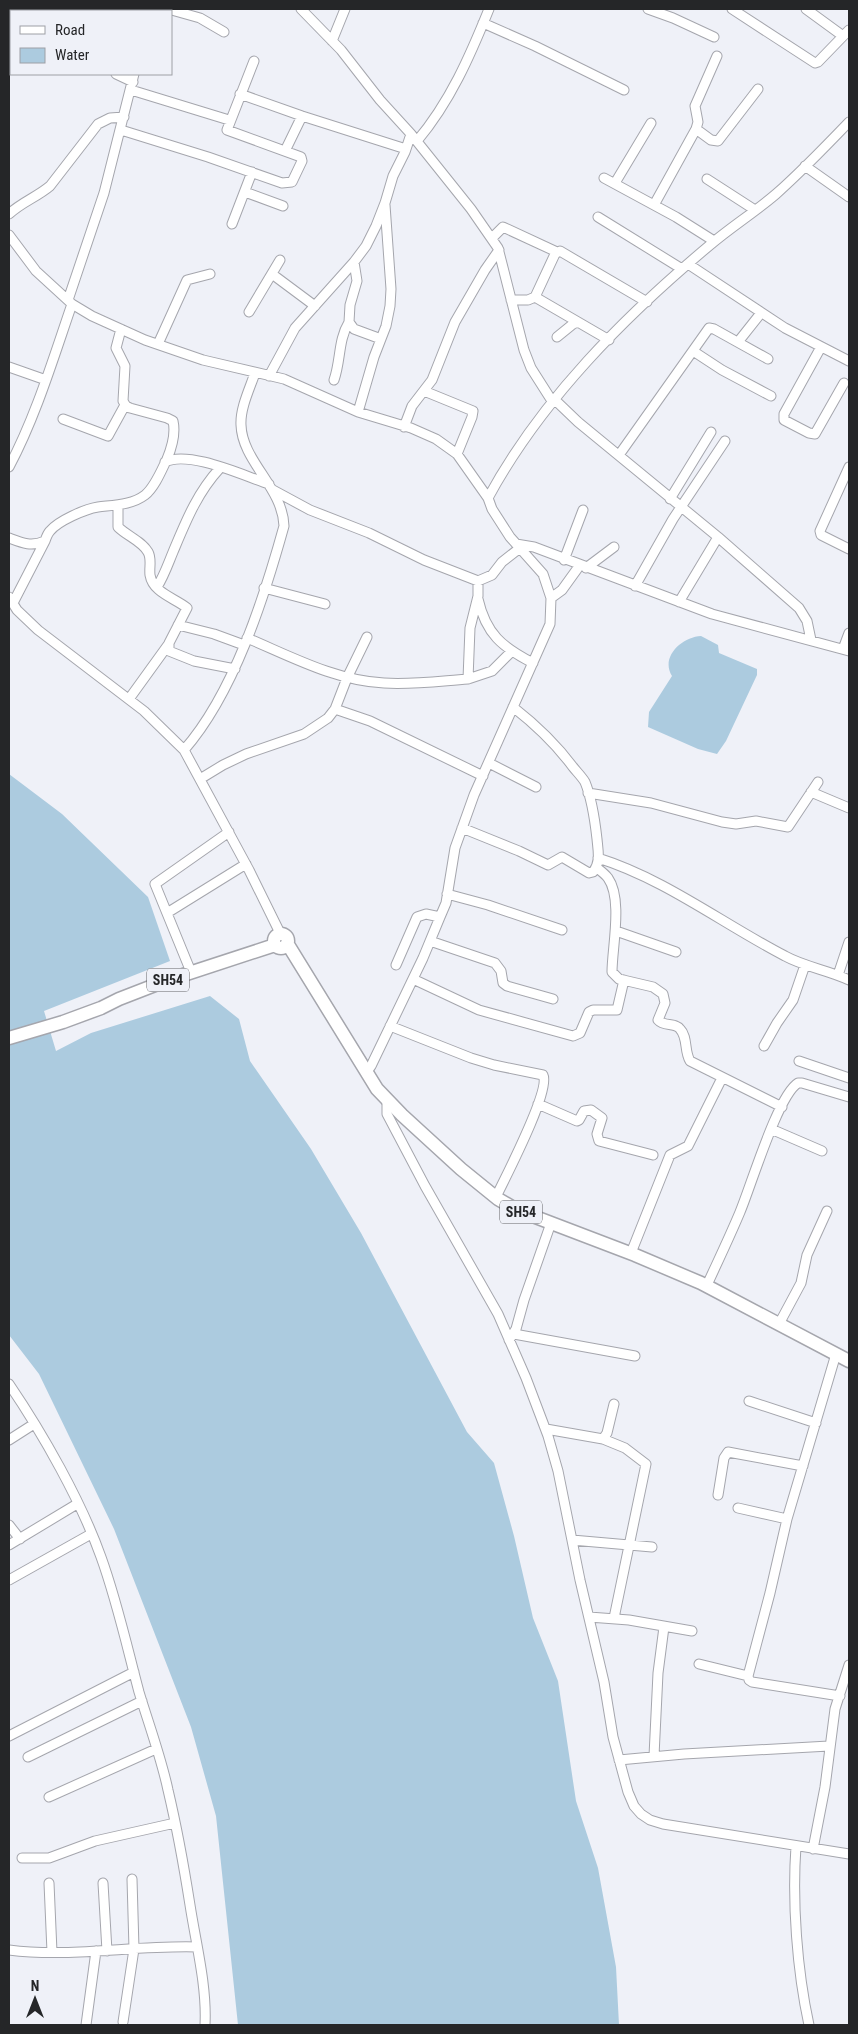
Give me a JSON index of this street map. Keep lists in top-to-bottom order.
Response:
{
  "streets": {
    "main road": ["SH54"]
  },
  "legend": ["Road", "Water"],
  "north": "top"
}
